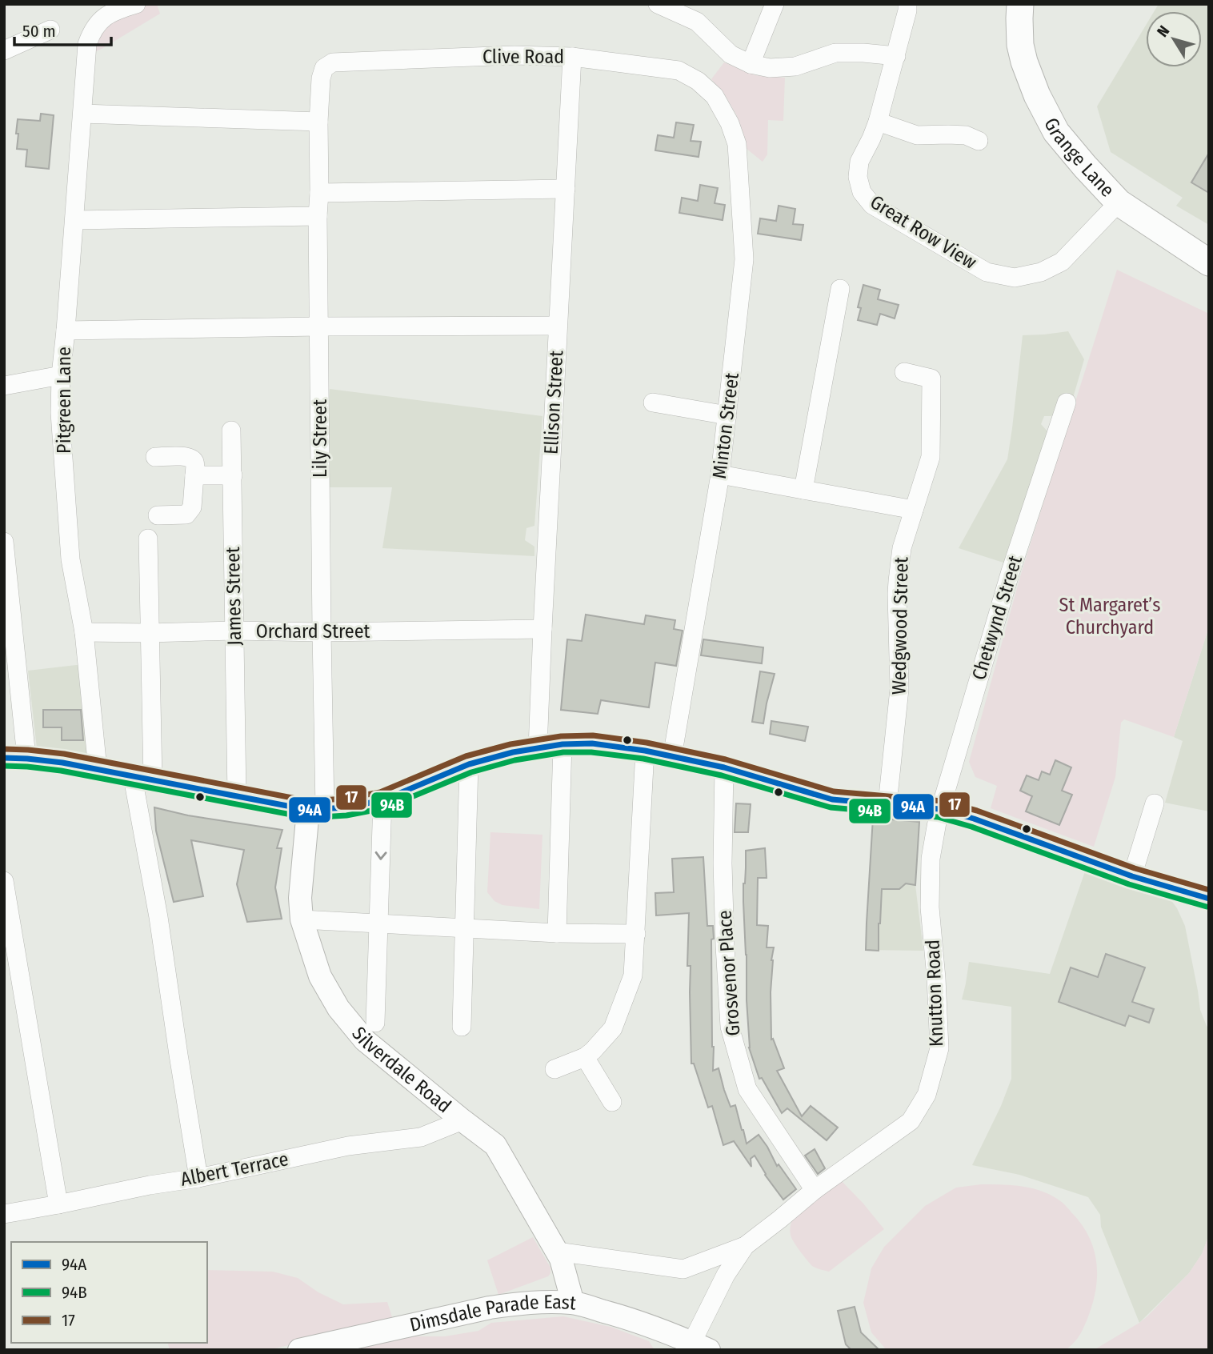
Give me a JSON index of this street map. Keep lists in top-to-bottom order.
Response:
{
  "streets": {
    "highway": ["Grange Lane"],
    "main road": ["Silverdale Road", "Dimsdale Parade East"],
    "street": [
      "Clive Road",
      "Great Row View",
      "Pitgreen Lane",
      "Ellison Street",
      "Minton Street",
      "Lily Street",
      "James Street",
      "Chetwynd Street",
      "Wedgwood Street",
      "Orchard Street",
      "Grosvenor Place",
      "Knutton Road",
      "Albert Terrace"
    ]
  },
  "crossings": [
    ["Clive Road", "Ellison Street"],
    ["Clive Road", "Minton Street"],
    ["Clive Road", "Lily Street"],
    ["Grange Lane", "Great Row View"],
    ["Pitgreen Lane", "Orchard Street"],
    ["Ellison Street", "Orchard Street"],
    ["Lily Street", "Orchard Street"],
    ["Lily Street", "Silverdale Road"],
    ["James Street", "Orchard Street"],
    ["Chetwynd Street", "Knutton Road"],
    ["Grosvenor Place", "Knutton Road"],
    ["Silverdale Road", "Albert Terrace"],
    ["Silverdale Road", "Dimsdale Parade East"]
  ],
  "parks": ["St Margaret’s Churchyard"],
  "lines": ["transit line 17", "transit line 94A", "transit line 94B"],
  "legend": ["94A", "94B", "17"],
  "scale_bar": "50 m",
  "north": "top left"
}
